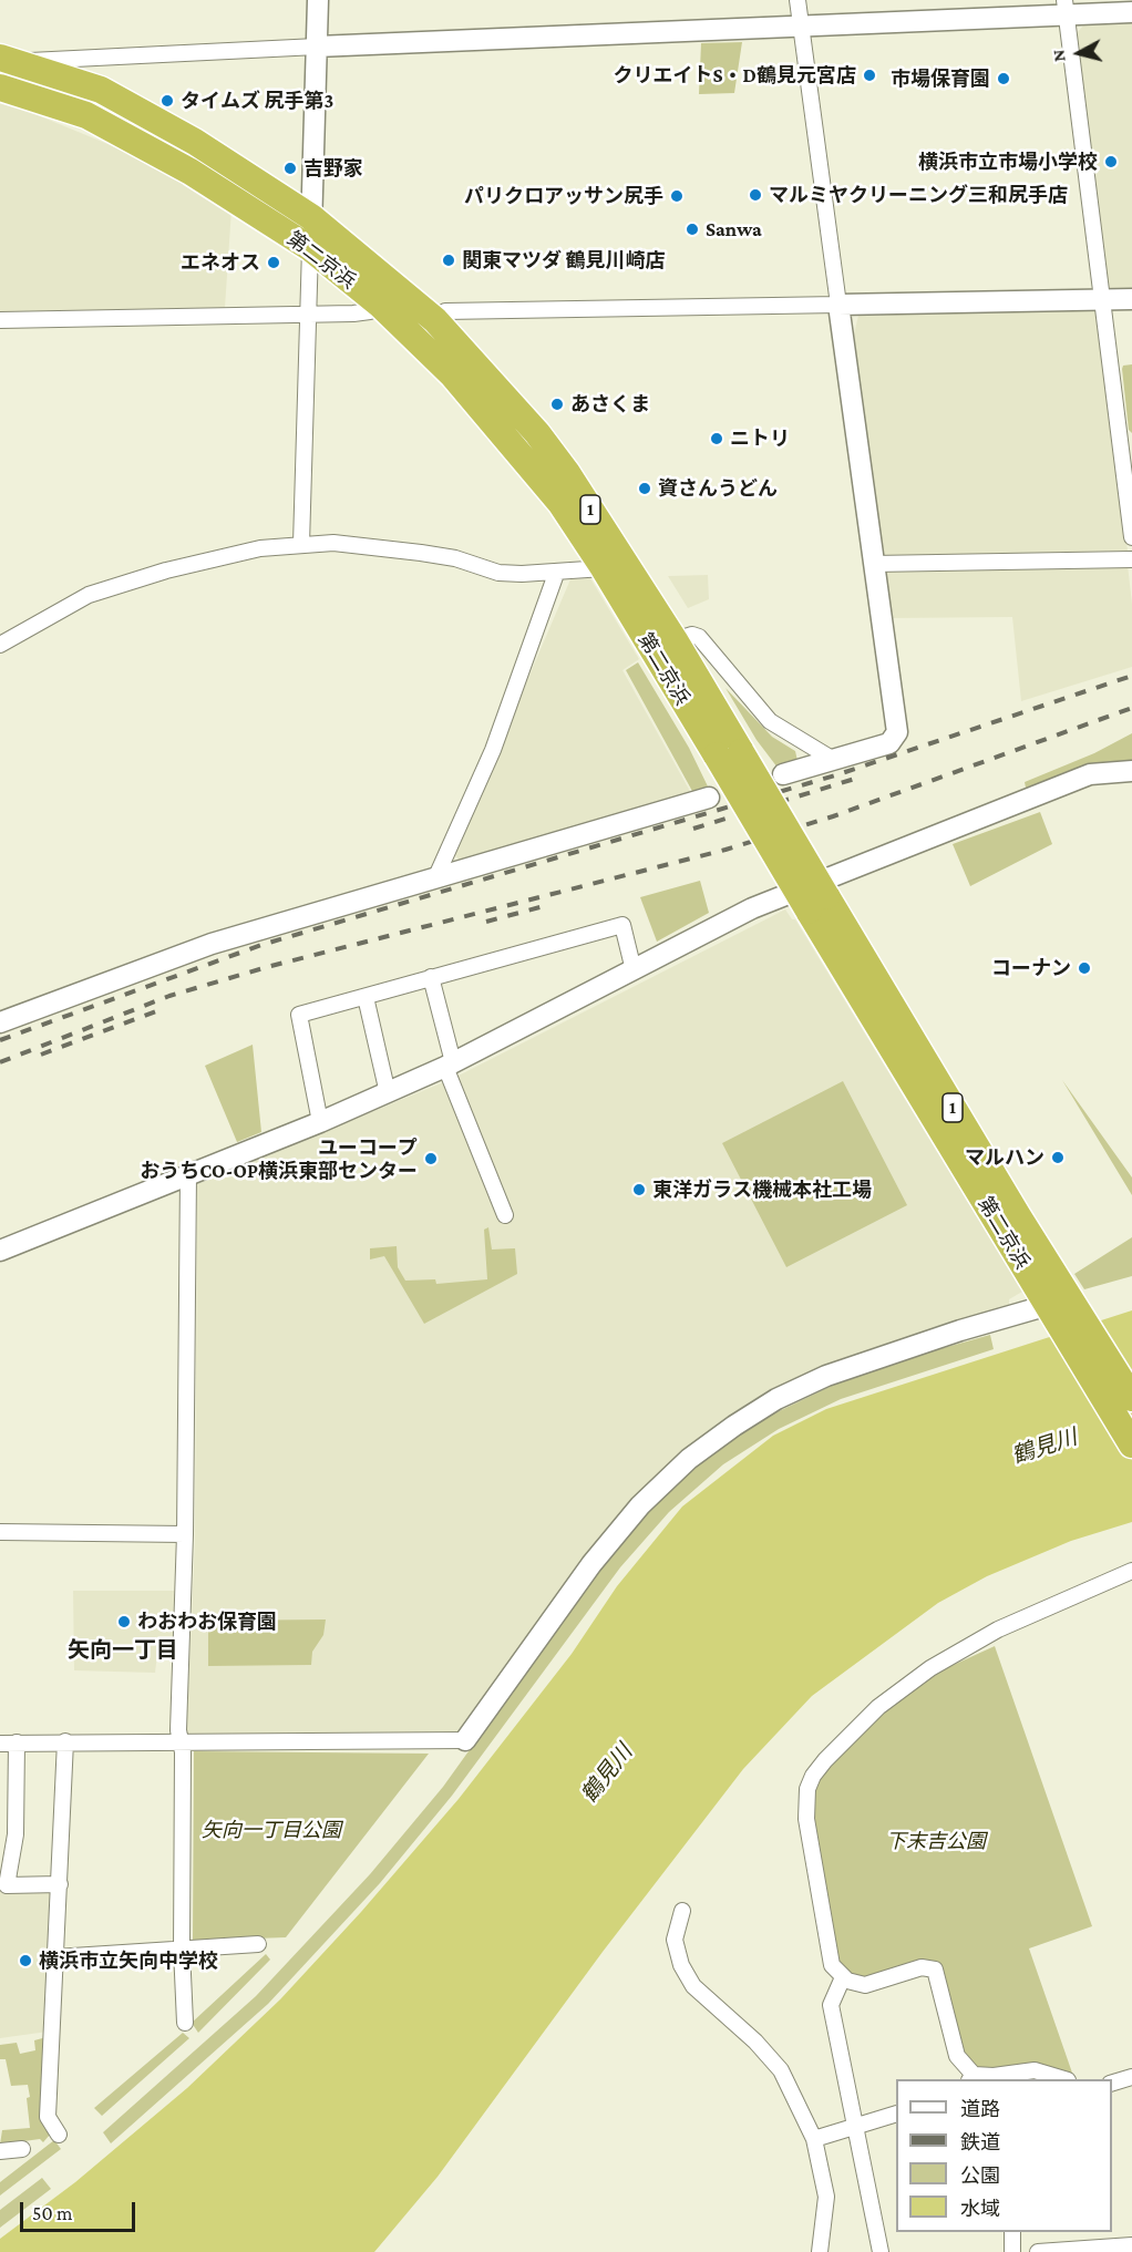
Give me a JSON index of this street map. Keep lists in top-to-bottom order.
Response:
{
  "streets": {
    "highway": ["第二京浜", "1"]
  },
  "districts": ["矢向一丁目"],
  "water": ["鶴見川"],
  "parks": ["矢向一丁目公園", "下末吉公園"],
  "places": [
    "クリエイトS・D鶴見元宮店",
    "市場保育園",
    "タイムズ 尻手第3",
    "横浜市立市場小学校",
    "吉野家",
    "マルミヤクリーニング三和尻手店",
    "パリクロアッサン尻手",
    "Sanwa",
    "関東マツダ 鶴見川崎店",
    "エネオス",
    "あさくま",
    "ニトリ",
    "資さんうどん",
    "コーナン",
    "マルハン",
    "ユーコープ おうちCO-OP横浜東部センター",
    "東洋ガラス機械本社工場",
    "わおわお保育園",
    "横浜市立矢向中学校"
  ],
  "legend": [
    "道路",
    "鉄道",
    "公園",
    "水域"
  ],
  "scale_bar": "50 m",
  "north": "left"
}
